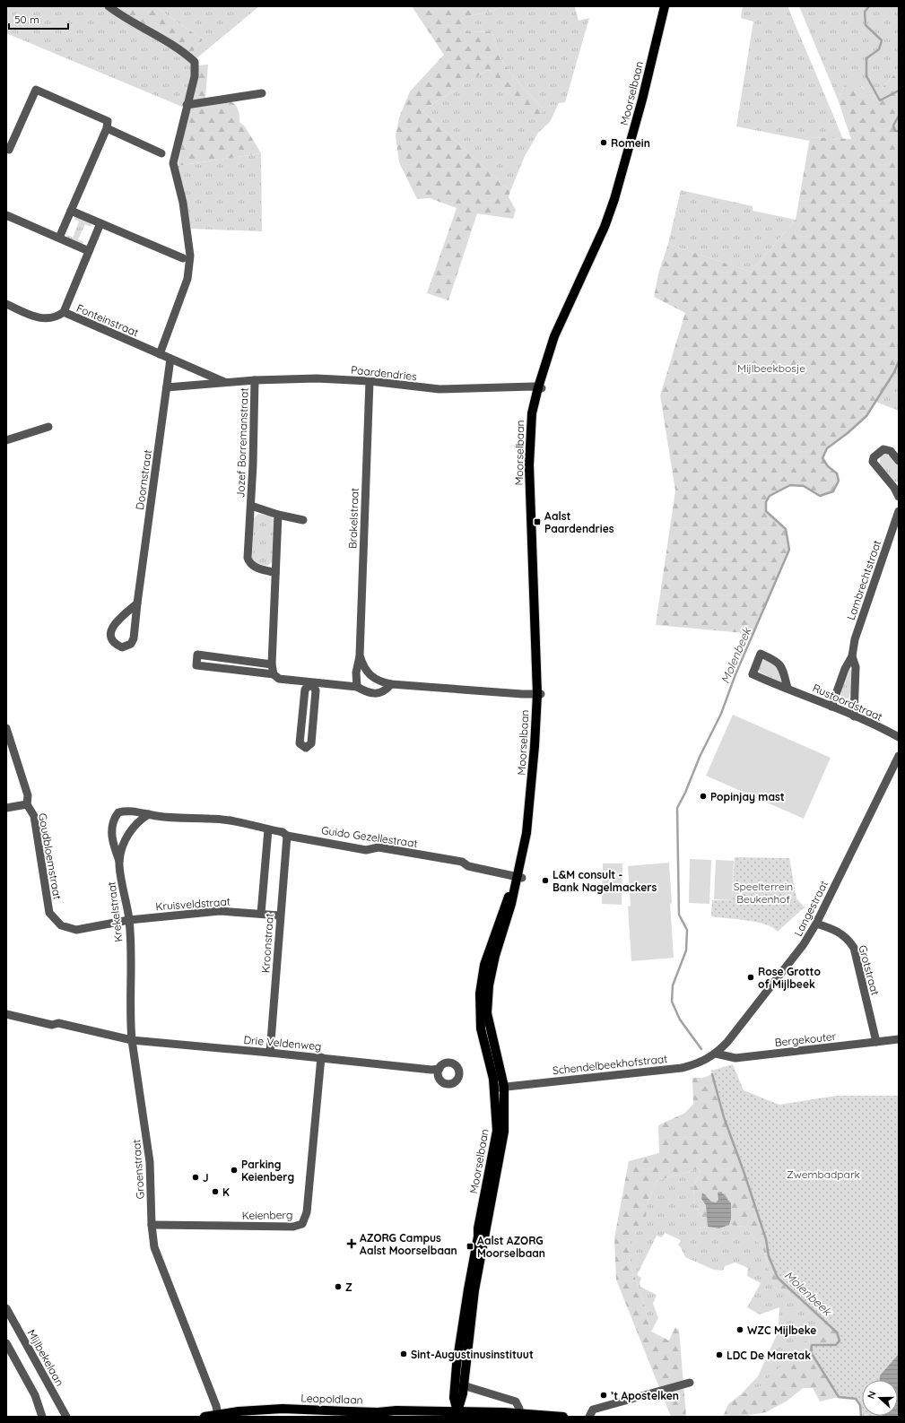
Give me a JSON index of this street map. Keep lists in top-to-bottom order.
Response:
{
  "streets": {
    "main road": ["Moorselbaan", "Leopoldlaan"],
    "street": [
      "Fonteinstraat",
      "Paardendries",
      "Jozef Borremanstraat",
      "Doornstraat",
      "Brakelstraat",
      "Lambrechtstraat",
      "Rustoordstraat",
      "Guido Gezellestraat",
      "Goudbloemstraat",
      "Kruisveldstraat",
      "Langestraat",
      "Krekelstraat",
      "Kroonstraat",
      "Grotstraat",
      "Bergekouter",
      "Drie Veldenweg",
      "Schendelbeekhofstraat",
      "Groenstraat",
      "Keienberg",
      "Mijlbekelaan"
    ]
  },
  "crossings": [
    ["Moorselbaan", "Paardendries"],
    ["Moorselbaan", "Brakelstraat"],
    ["Moorselbaan", "Guido Gezellestraat"],
    ["Moorselbaan", "Schendelbeekhofstraat"],
    ["Moorselbaan", "Leopoldlaan"],
    ["Fonteinstraat", "Paardendries"],
    ["Paardendries", "Jozef Borremanstraat"],
    ["Paardendries", "Doornstraat"],
    ["Paardendries", "Brakelstraat"],
    ["Lambrechtstraat", "Rustoordstraat"],
    ["Guido Gezellestraat", "Krekelstraat"],
    ["Guido Gezellestraat", "Kroonstraat"],
    ["Goudbloemstraat", "Kruisveldstraat"],
    ["Goudbloemstraat", "Krekelstraat"],
    ["Kruisveldstraat", "Krekelstraat"],
    ["Kruisveldstraat", "Kroonstraat"],
    ["Langestraat", "Grotstraat"],
    ["Langestraat", "Bergekouter"],
    ["Langestraat", "Schendelbeekhofstraat"],
    ["Krekelstraat", "Drie Veldenweg"],
    ["Krekelstraat", "Groenstraat"],
    ["Kroonstraat", "Drie Veldenweg"],
    ["Grotstraat", "Bergekouter"],
    ["Bergekouter", "Schendelbeekhofstraat"],
    ["Drie Veldenweg", "Groenstraat"],
    ["Drie Veldenweg", "Keienberg"],
    ["Groenstraat", "Keienberg"],
    ["Groenstraat", "Leopoldlaan"]
  ],
  "water": ["Molenbeek"],
  "parks": ["Mijlbeekbosje", "Speelterrein Beukenhof", "Zwembadpark"],
  "places": {
    "other": [
      "Romein",
      "Popinjay mast",
      "L&M consult - Bank Nagelmackers",
      "Rose Grotto of Mijlbeek",
      "Parking Keienberg",
      "J",
      "K",
      "Z",
      "WZC Mijlbeke",
      "Sint-Augustinusinstituut",
      "LDC De Maretak",
      "’t Apostelken"
    ],
    "transit": ["Aalst Paardendries", "Aalst AZORG Moorselbaan"],
    "health": ["AZORG Campus Aalst Moorselbaan"]
  },
  "scale_bar": "50 m",
  "north": "left"
}
